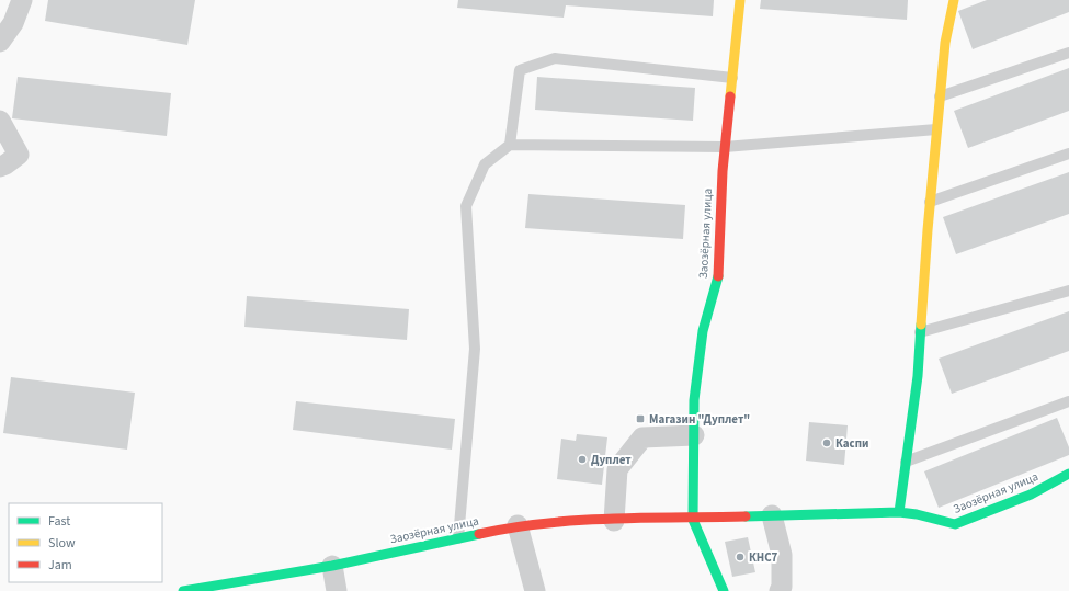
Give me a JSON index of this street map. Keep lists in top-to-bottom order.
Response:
{
  "streets": {
    "street": ["Заозёрная улица"]
  },
  "places": {
    "transit": ["Магазин \"Дуплет\""],
    "other": ["Каспи", "Дуплет", "КНС7"]
  },
  "legend": ["Fast", "Slow", "Jam"]
}
